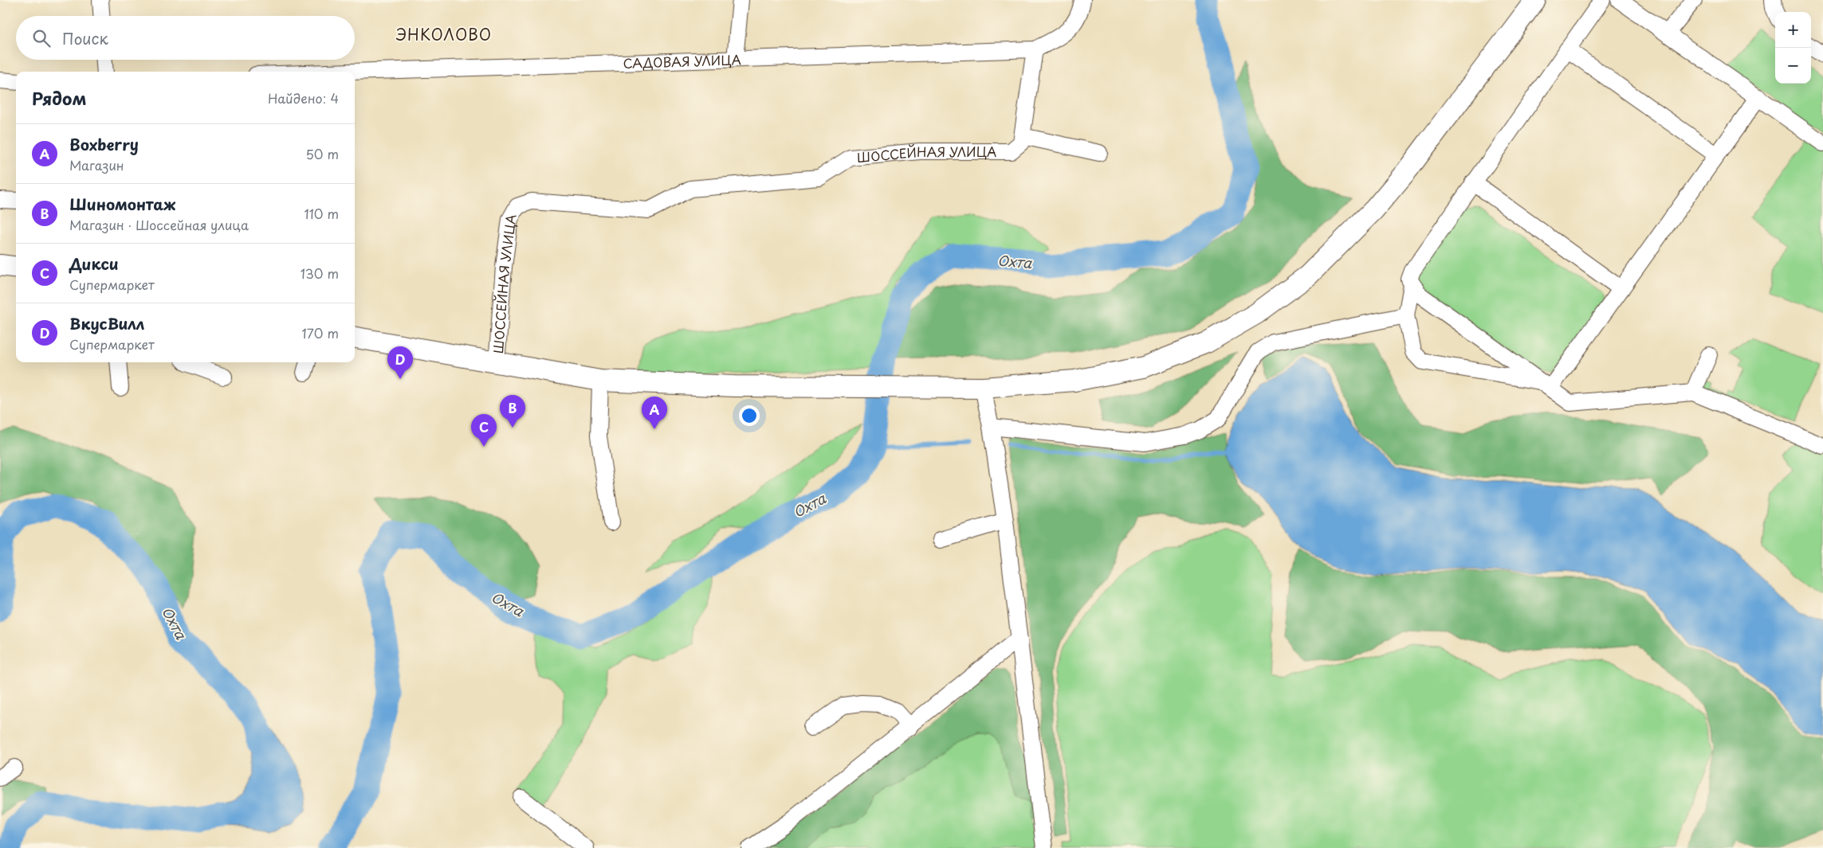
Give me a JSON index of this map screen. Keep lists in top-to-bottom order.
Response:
{
  "streets": {
    "street": ["САДОВАЯ УЛИЦА", "ШОССЕЙНАЯ УЛИЦА"]
  },
  "districts": ["ЭНКОЛОВО"],
  "water": ["Охта"],
  "page": {
    "map_buttons": ["+", "−"],
    "search": "Поиск",
    "heading": ["Рядом", "Найдено: 4"],
    "list": [
      {
        "mark": "A",
        "name": "Boxberry",
        "note": "Магазин",
        "value": "50 m"
      },
      {
        "mark": "B",
        "name": "Шиномонтаж",
        "note": "Магазин · Шоссейная улица",
        "value": "110 m"
      },
      {
        "mark": "C",
        "name": "Дикси",
        "note": "Супермаркет",
        "value": "130 m"
      },
      {
        "mark": "D",
        "name": "ВкусВилл",
        "note": "Супермаркет",
        "value": "170 m"
      }
    ],
    "pins": [
      "D",
      "B",
      "A",
      "C"
    ]
  }
}
